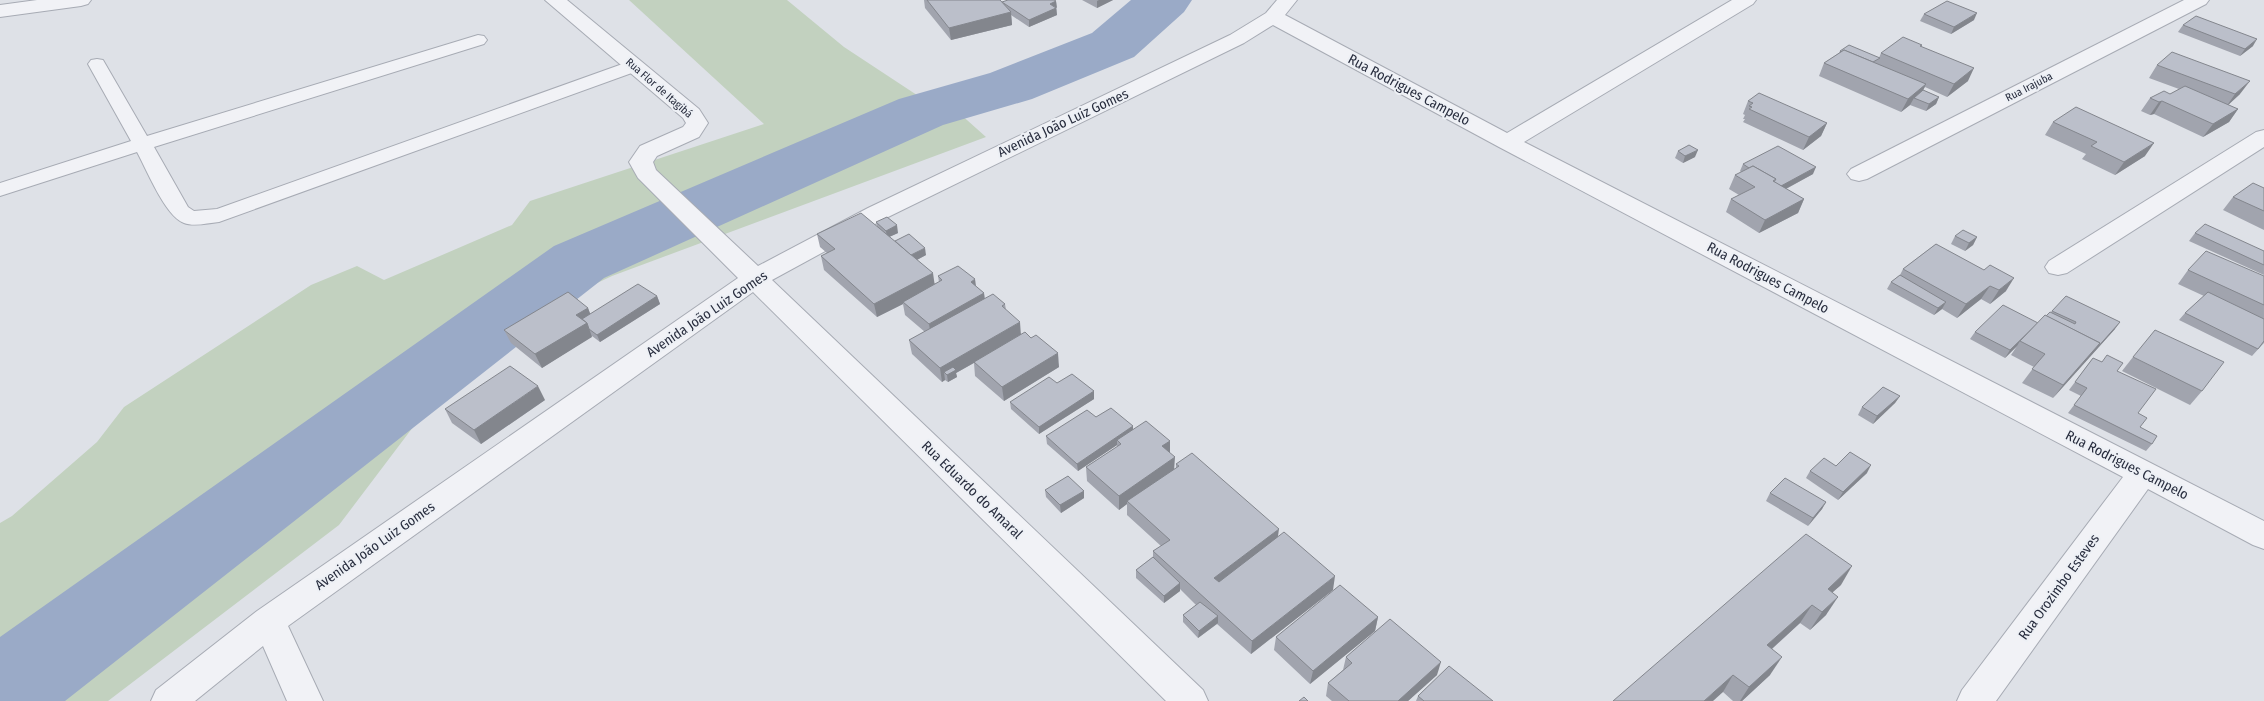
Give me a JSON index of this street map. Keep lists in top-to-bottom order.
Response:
{
  "streets": {
    "street": [
      "Rua Irajuba",
      "Rua Flor de Itagibá",
      "Rua Rodrigues Campelo",
      "Avenida João Luiz Gomes",
      "Rua Eduardo do Amaral",
      "Rua Orozimbo Esteves"
    ]
  },
  "crossings": [
    ["Rua Flor de Itagibá", "Rua Eduardo do Amaral"],
    ["Rua Rodrigues Campelo", "Avenida João Luiz Gomes"],
    ["Rua Rodrigues Campelo", "Rua Orozimbo Esteves"],
    ["Avenida João Luiz Gomes", "Rua Eduardo do Amaral"]
  ]
}
